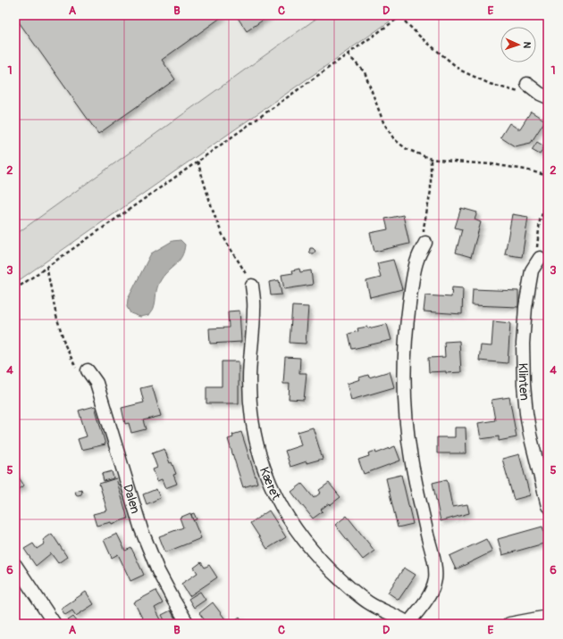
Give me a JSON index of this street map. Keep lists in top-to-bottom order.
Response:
{
  "streets": {
    "street": ["Klinten", "Kæret", "Dalen"]
  },
  "north": "right",
  "grid": {
    "columns": [
      "A",
      "B",
      "C",
      "D",
      "E"
    ],
    "rows": [
      "1",
      "2",
      "3",
      "4",
      "5",
      "6"
    ]
  }
}
